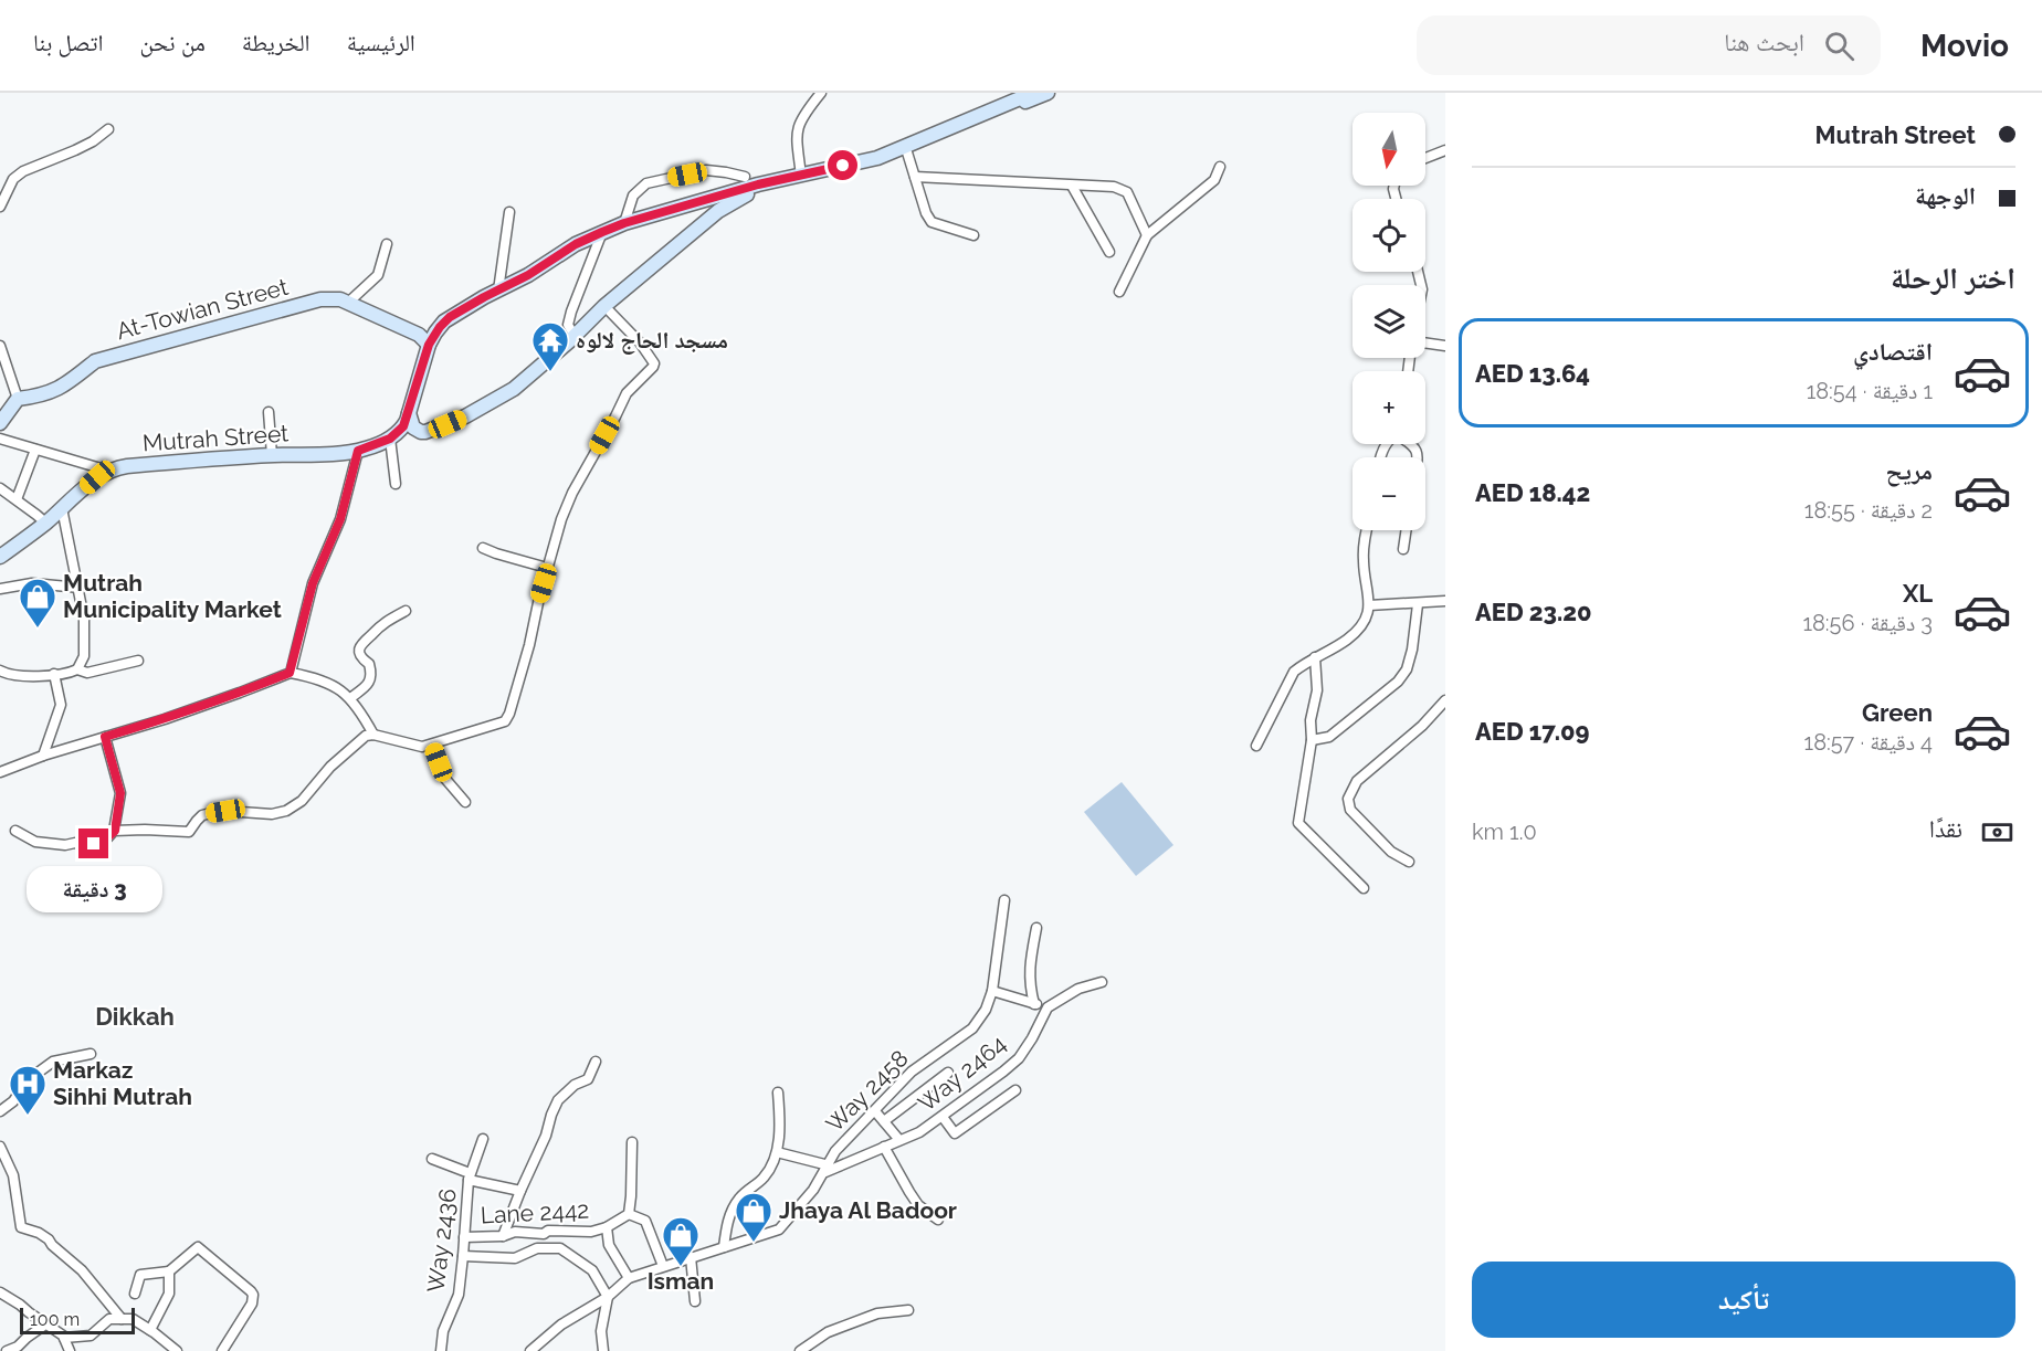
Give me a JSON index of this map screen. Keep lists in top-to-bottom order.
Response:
{
  "streets": {
    "main road": ["At-Towian Street", "Mutrah Street"],
    "street": [
      "Way 2464",
      "Way 2458",
      "Lane 2442",
      "Way 2436"
    ]
  },
  "crossings": [
    ["Way 2464", "Way 2458"],
    ["Lane 2442", "Way 2436"]
  ],
  "districts": ["Dikkah"],
  "places": {
    "temple": ["مسجد الحاج لالوه"],
    "shop": ["Mutrah Municipality Market", "Jhaya Al Badoor", "Isman"],
    "hospital": ["Markaz Sihhi Mutrah"]
  },
  "scale_bar": "100 m",
  "north": "bottom",
  "page": {
    "header": "Movio",
    "search": "ابحث هنا",
    "nav": [
      "الرئيسية",
      "الخريطة",
      "من نحن",
      "اتصل بنا"
    ],
    "banner": ["Mutrah Street", "الوجهة"],
    "map_buttons": ["+", "−"],
    "heading": "اختر الرحلة",
    "list": [
      {
        "name": "اقتصادي",
        "note": "1 دقيقة · 18:54",
        "value": "AED 13.64"
      },
      {
        "name": "مريح",
        "note": "2 دقيقة · 18:55",
        "value": "AED 18.42"
      },
      {
        "name": "XL",
        "note": "3 دقيقة · 18:56",
        "value": "AED 23.20"
      },
      {
        "name": "Green",
        "note": "4 دقيقة · 18:57",
        "value": "AED 17.09"
      }
    ],
    "pay": ["نقدًا", "1.0 km"],
    "bubble": "3 دقيقة",
    "buttons": "تأكيد",
    "scale": "100 m"
  }
}
